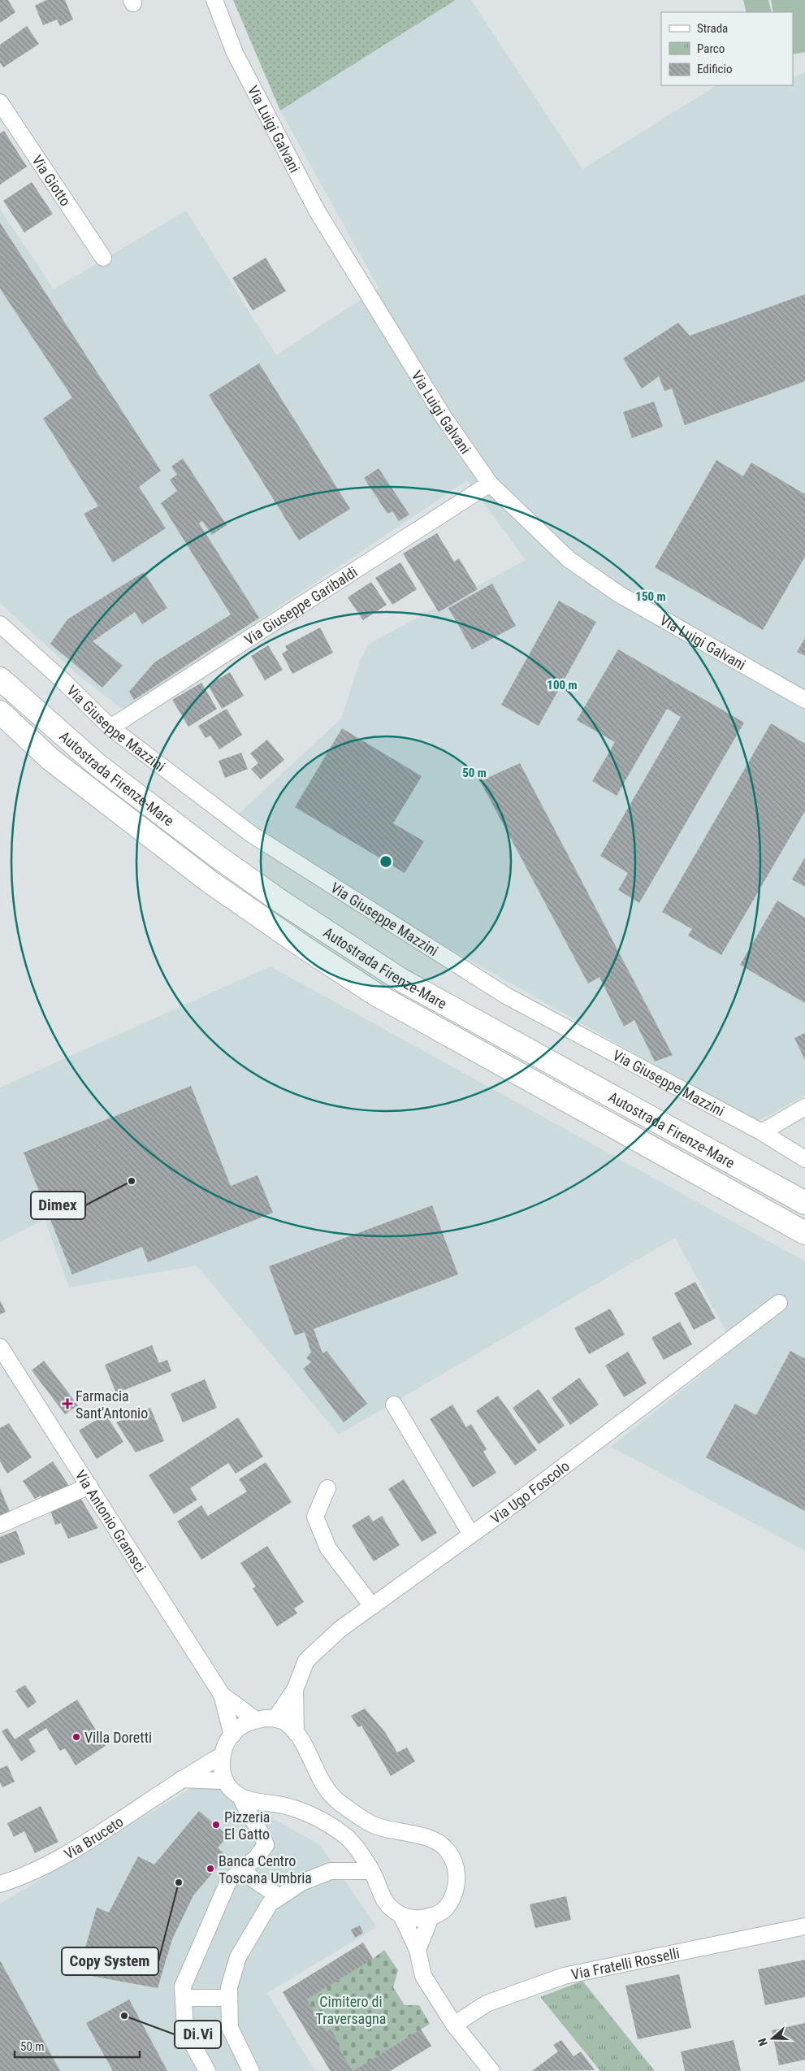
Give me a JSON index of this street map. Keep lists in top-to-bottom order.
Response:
{
  "streets": {
    "highway": ["Autostrada Firenze-Mare"],
    "street": [
      "Via Luigi Galvani",
      "Via Giotto",
      "Via Giuseppe Garibaldi",
      "Via Giuseppe Mazzini",
      "Via Ugo Foscolo",
      "Via Antonio Gramsci",
      "Via Bruceto",
      "Via Fratelli Rosselli"
    ]
  },
  "crossings": [
    ["Via Luigi Galvani", "Via Giuseppe Garibaldi"],
    ["Via Giuseppe Garibaldi", "Via Giuseppe Mazzini"]
  ],
  "parks": ["Cimitero di Traversagna"],
  "places": {
    "other": [
      "Dimex",
      "Villa Doretti",
      "Pizzeria El Gatto",
      "Banca Centro Toscana Umbria",
      "Copy System",
      "Di.Vi"
    ],
    "health": ["Farmacia Sant'Antonio"]
  },
  "legend": ["Strada", "Parco", "Edificio"],
  "scale_bar": "50 m",
  "north": "left",
  "rings": ["150 m", "100 m", "50 m"]
}
